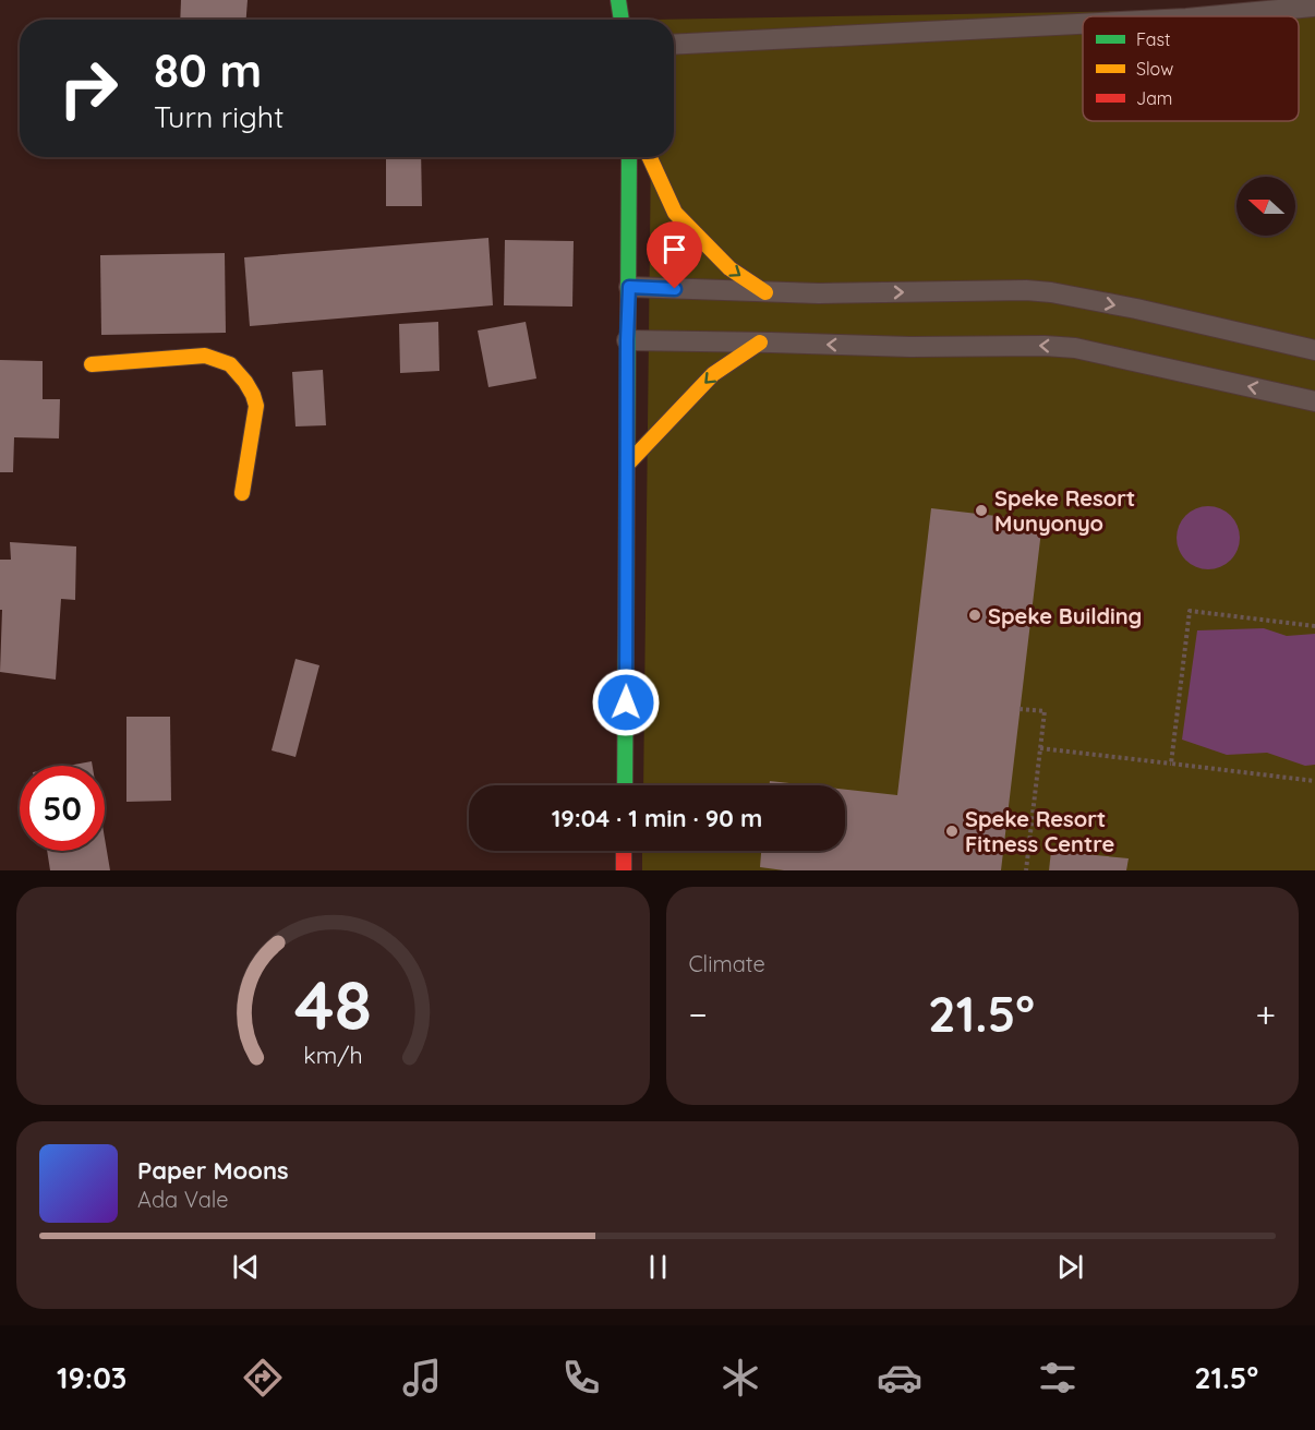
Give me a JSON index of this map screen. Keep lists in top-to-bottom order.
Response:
{
  "places": ["Speke Resort Munyonyo", "Speke Building", "Speke Resort Fitness Centre"],
  "legend": ["Fast", "Slow", "Jam"],
  "north": "left",
  "page": {
    "turn": ["80 m", "Turn right"],
    "limit": "50",
    "trip": "19:04 · 1 min · 90 m",
    "tile": "Climate",
    "heat": ["−", "21.5°", "+"],
    "song": ["Paper Moons", "Ada Vale"],
    "tabs": ["19:03", "21.5°"],
    "gauge": ["48", "km/h"]
  }
}
